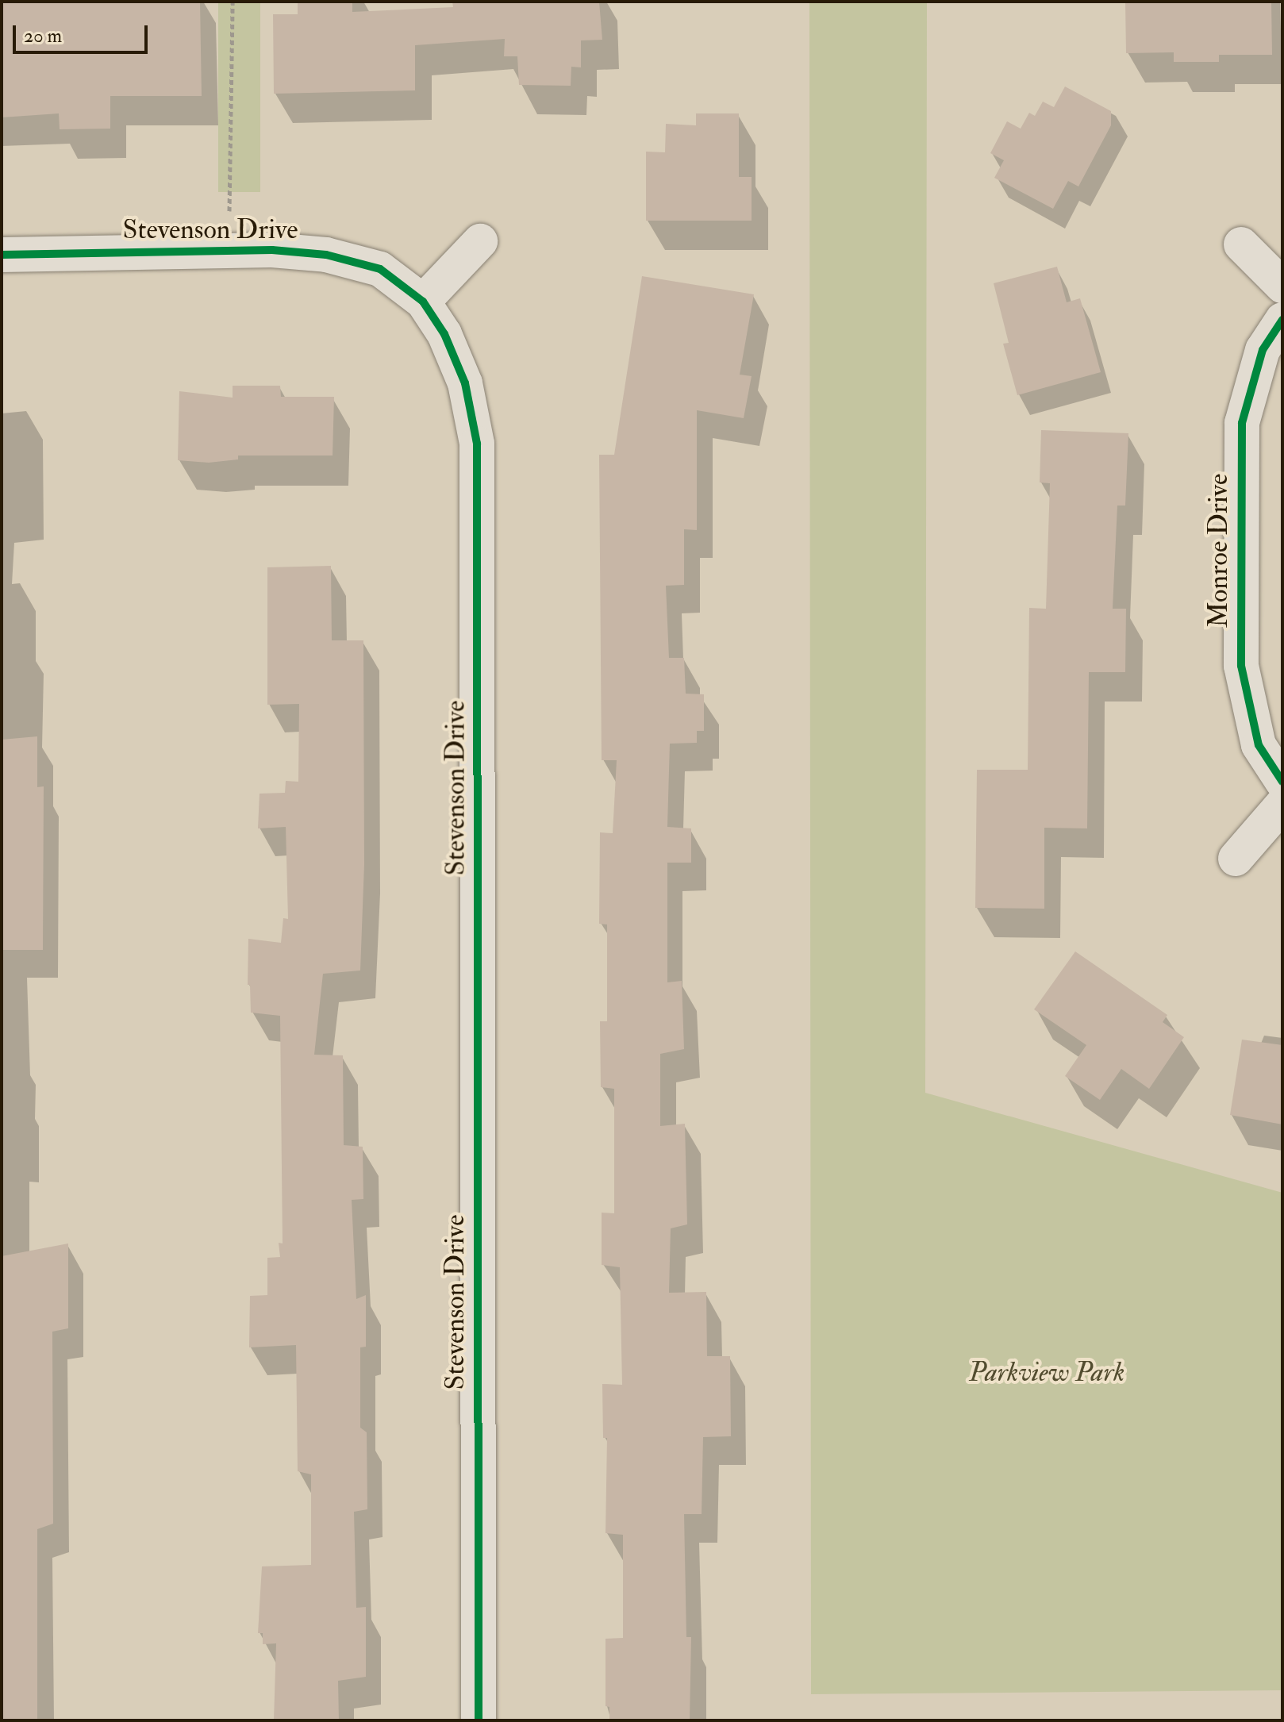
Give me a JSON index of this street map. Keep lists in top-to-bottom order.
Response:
{
  "streets": {
    "street": ["Stevenson Drive", "Monroe Drive"]
  },
  "parks": ["Parkview Park"],
  "scale_bar": "20 m"
}
